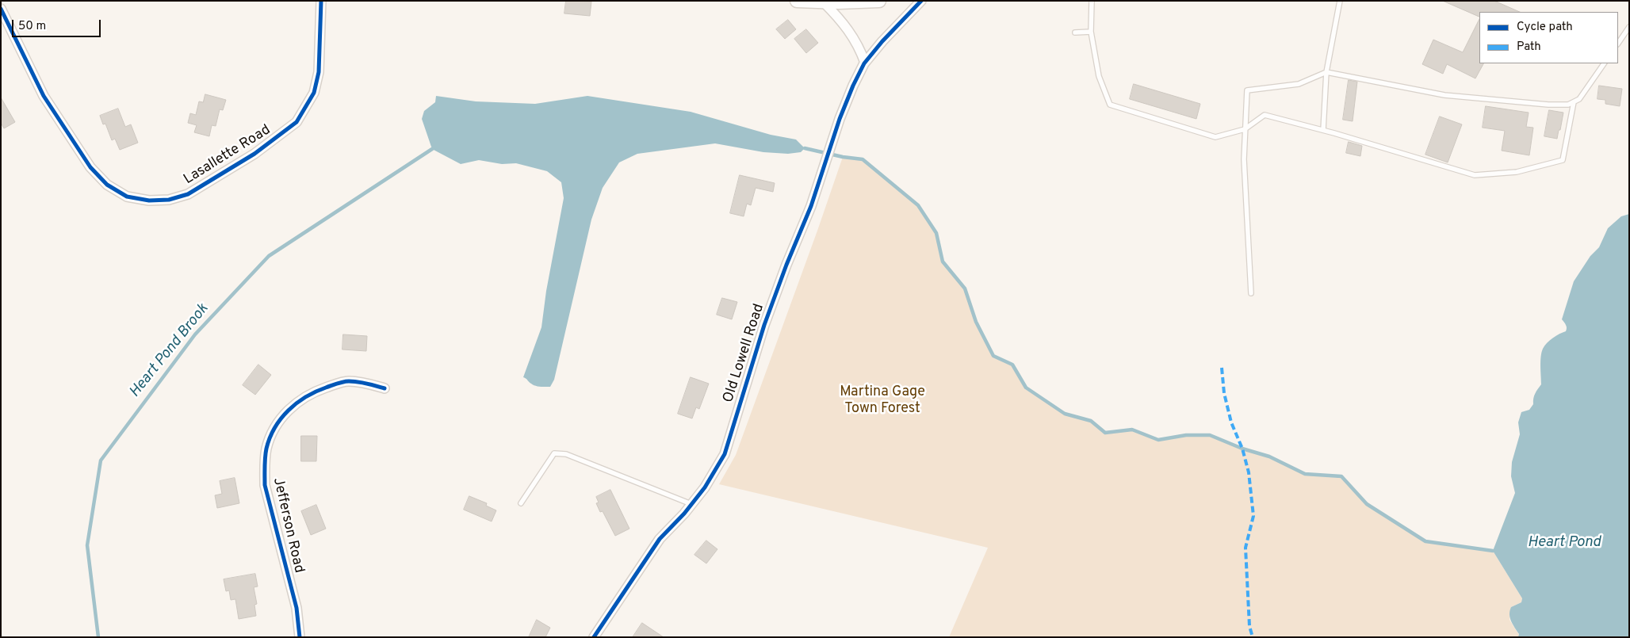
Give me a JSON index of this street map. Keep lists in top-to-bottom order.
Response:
{
  "streets": {
    "street": ["Lasallette Road", "Old Lowell Road", "Jefferson Road"]
  },
  "water": ["Heart Pond Brook", "Heart Pond"],
  "parks": ["Martina Gage Town Forest"],
  "legend": ["Cycle path", "Path"],
  "scale_bar": "50 m"
}
